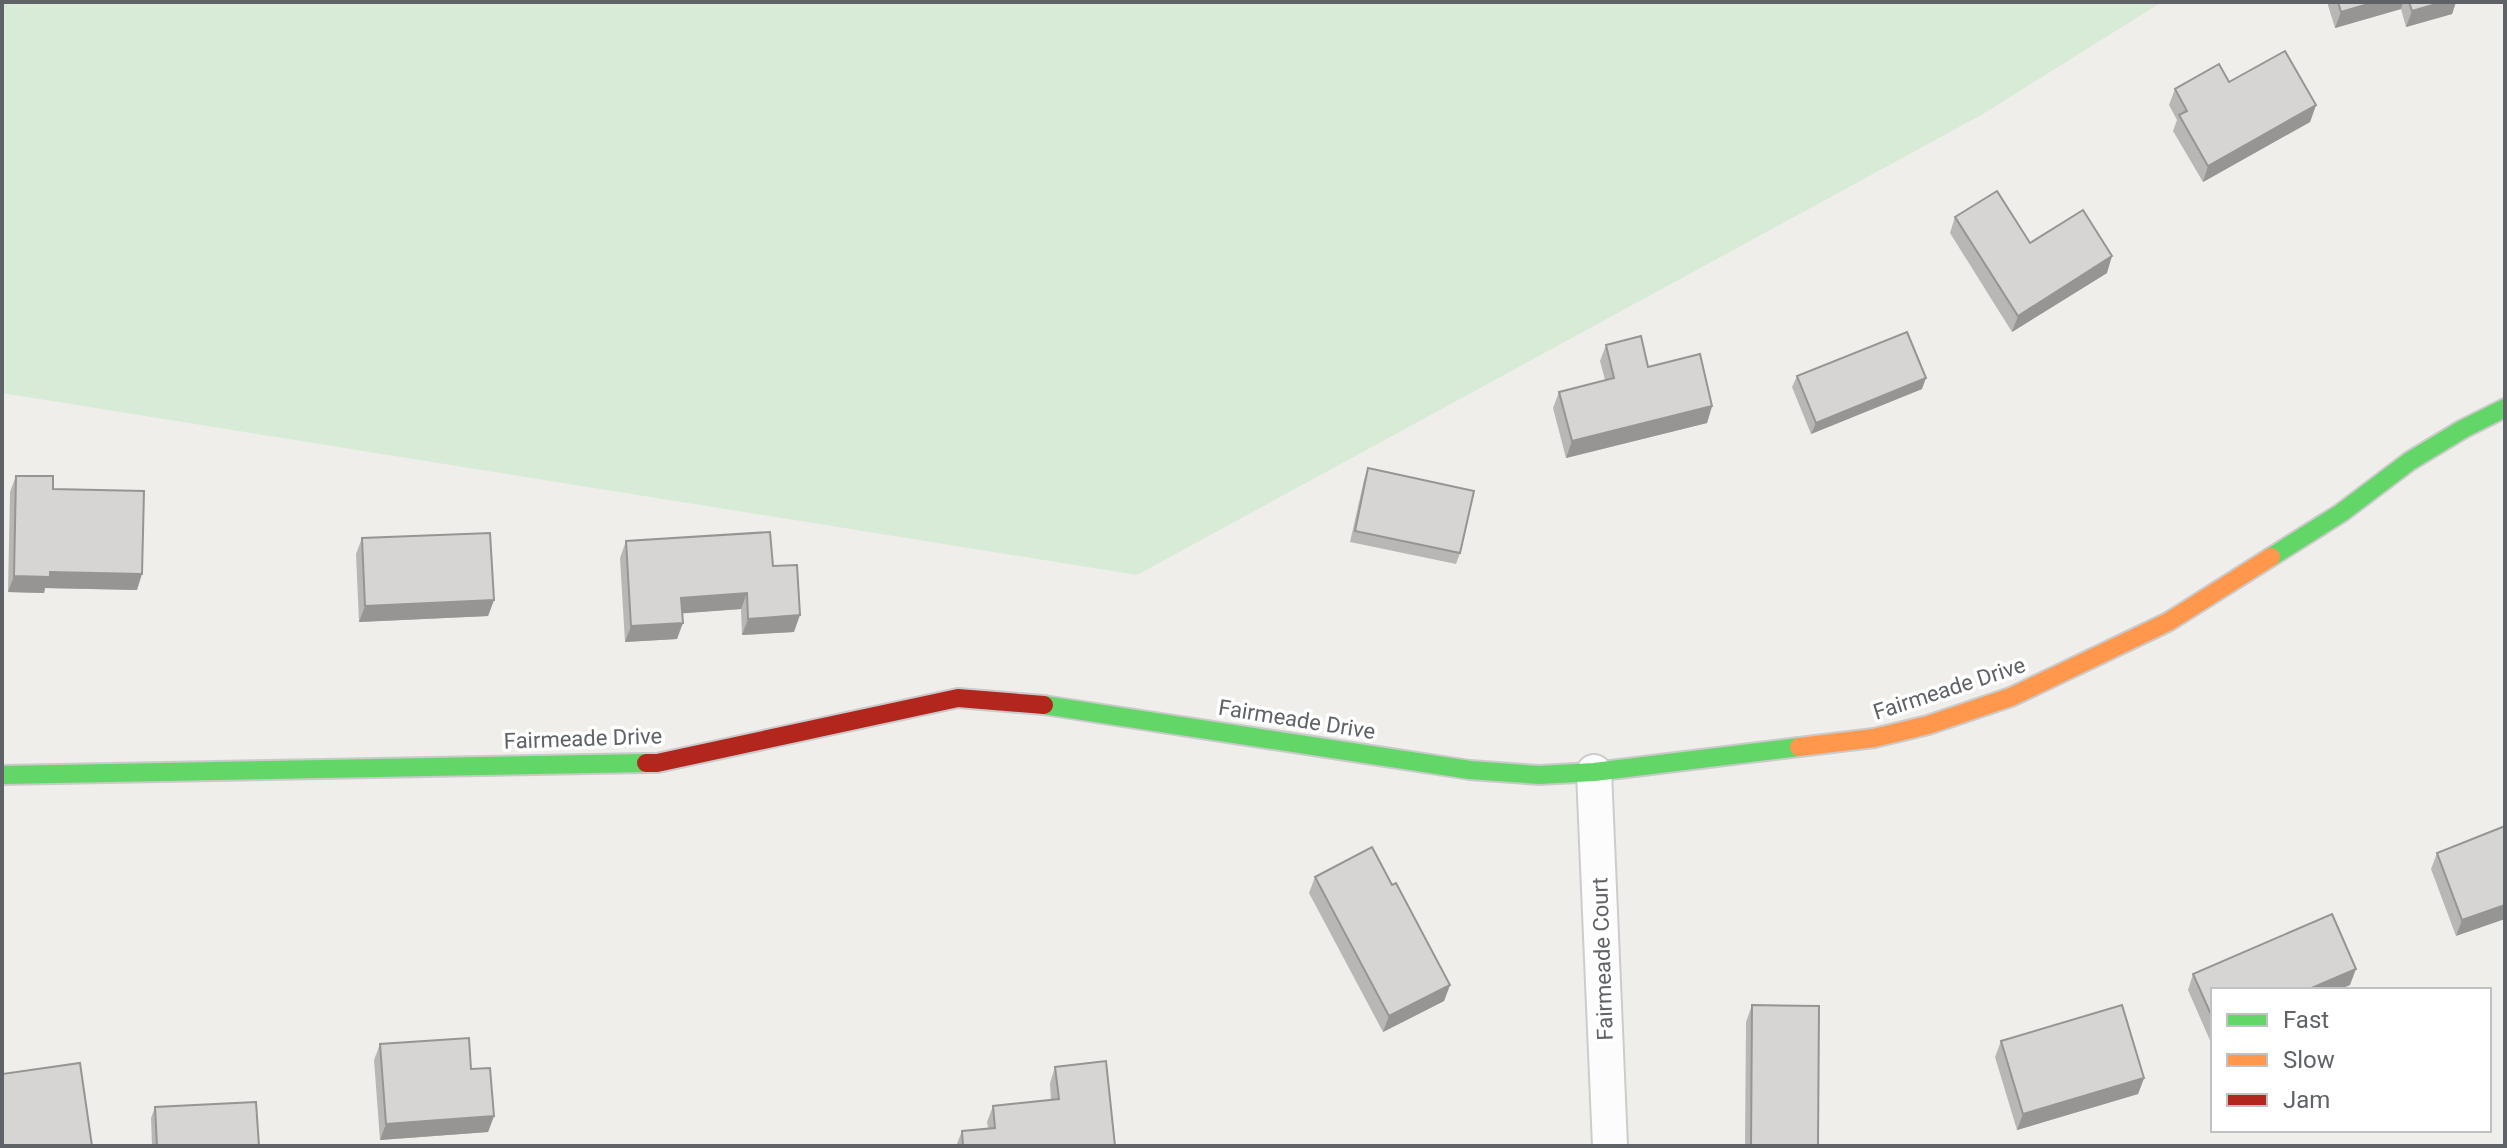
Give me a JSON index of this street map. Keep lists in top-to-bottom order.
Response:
{
  "streets": {
    "street": ["Fairmeade Drive", "Fairmeade Court"]
  },
  "crossings": [
    ["Fairmeade Drive", "Fairmeade Court"]
  ],
  "legend": ["Fast", "Slow", "Jam"]
}
